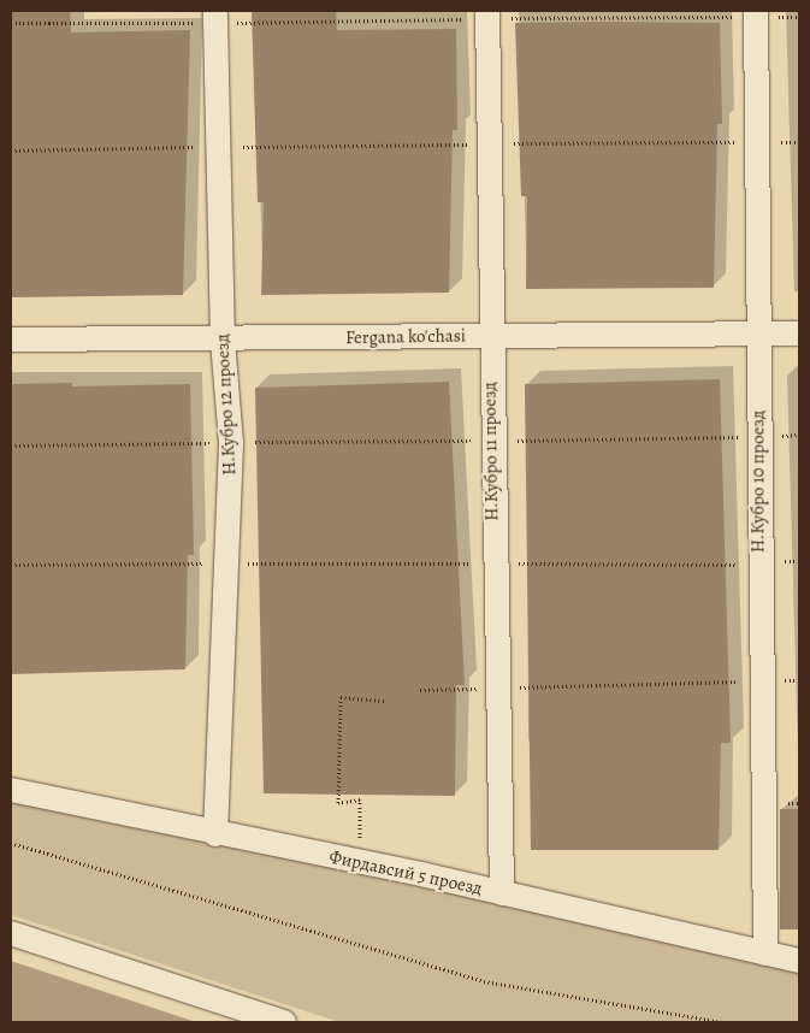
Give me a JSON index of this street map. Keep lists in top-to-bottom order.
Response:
{
  "streets": {
    "street": [
      "Fergana ko'chasi",
      "Н.Кубро 12 проезд",
      "Н.Кубро 11 проезд",
      "Н.Кубро 10 проезд",
      "Фирдавсий 5 проезд"
    ]
  },
  "crossings": [
    ["Fergana ko'chasi", "Н.Кубро 12 проезд"],
    ["Fergana ko'chasi", "Н.Кубро 11 проезд"],
    ["Fergana ko'chasi", "Н.Кубро 10 проезд"],
    ["Н.Кубро 12 проезд", "Фирдавсий 5 проезд"],
    ["Н.Кубро 11 проезд", "Фирдавсий 5 проезд"],
    ["Н.Кубро 10 проезд", "Фирдавсий 5 проезд"]
  ]
}
